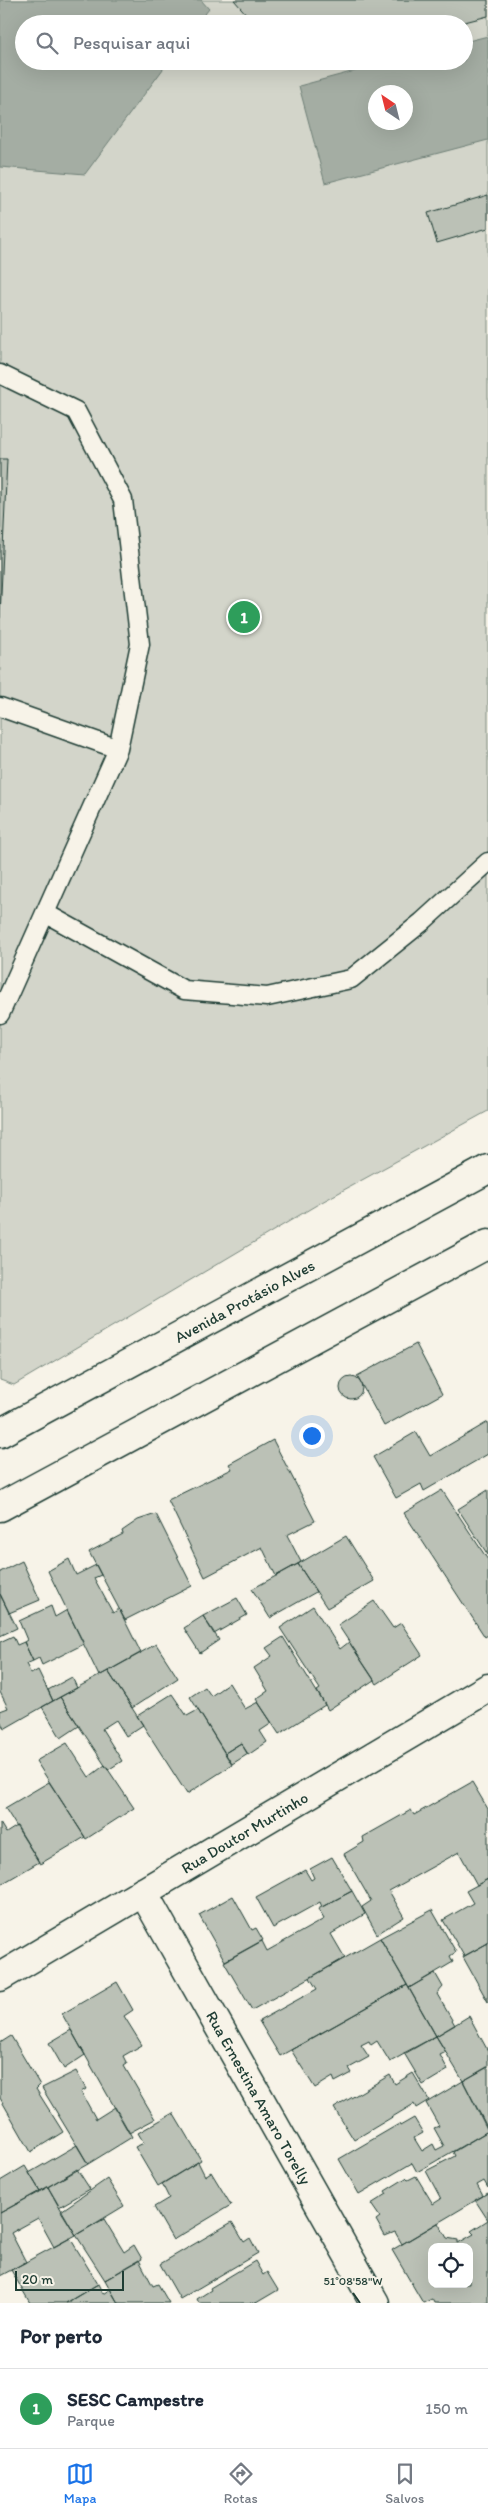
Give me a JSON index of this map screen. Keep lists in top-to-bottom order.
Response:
{
  "streets": {
    "main road": ["Avenida Protásio Alves", "Rua Doutor Murtinho", "Rua Ernestina Amaro Torelly"]
  },
  "crossings": [
    ["Rua Doutor Murtinho", "Rua Ernestina Amaro Torelly"]
  ],
  "scale_bar": "20 m",
  "north": "top left",
  "page": {
    "search": "Pesquisar aqui",
    "pins": "1",
    "scale": "20 m",
    "heading": "Por perto",
    "list": [
      {
        "mark": "1",
        "name": "SESC Campestre",
        "note": "Parque",
        "value": "150 m"
      }
    ],
    "nav": ["Mapa", "Rotas", "Salvos"]
  },
  "coordinates": ["51°08'58\"W"]
}
